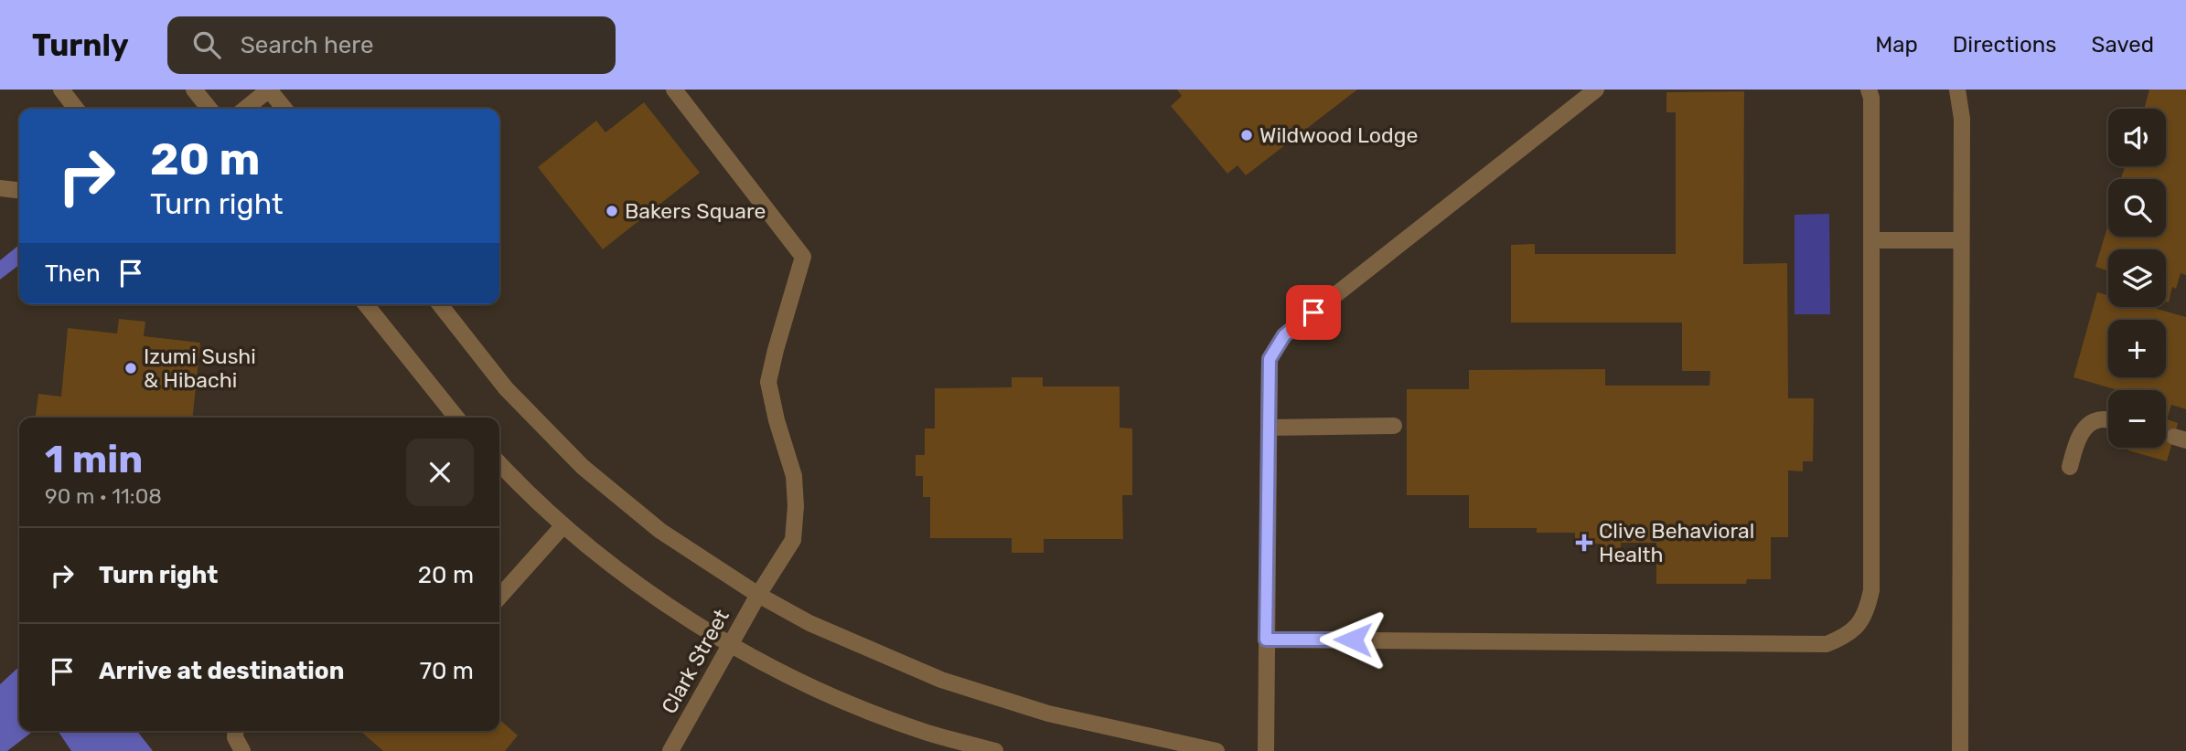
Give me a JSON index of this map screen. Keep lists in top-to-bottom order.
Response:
{
  "streets": {
    "street": ["Clark Street"]
  },
  "places": {
    "other": ["Wildwood Lodge", "Bakers Square", "Izumi Sushi & Hibachi"],
    "health": ["Clive Behavioral Health"]
  },
  "page": {
    "header": "Turnly",
    "search": "Search here",
    "nav": ["Map", "Directions", "Saved"],
    "map_buttons": ["+", "−"],
    "turn": ["20 m", "Turn right"],
    "then": "Then",
    "heading": ["1 min", "90 m · 11:08"],
    "list": [
      {
        "name": "Turn right",
        "value": "20 m"
      },
      {
        "name": "Arrive at destination",
        "value": "70 m"
      }
    ]
  }
}
